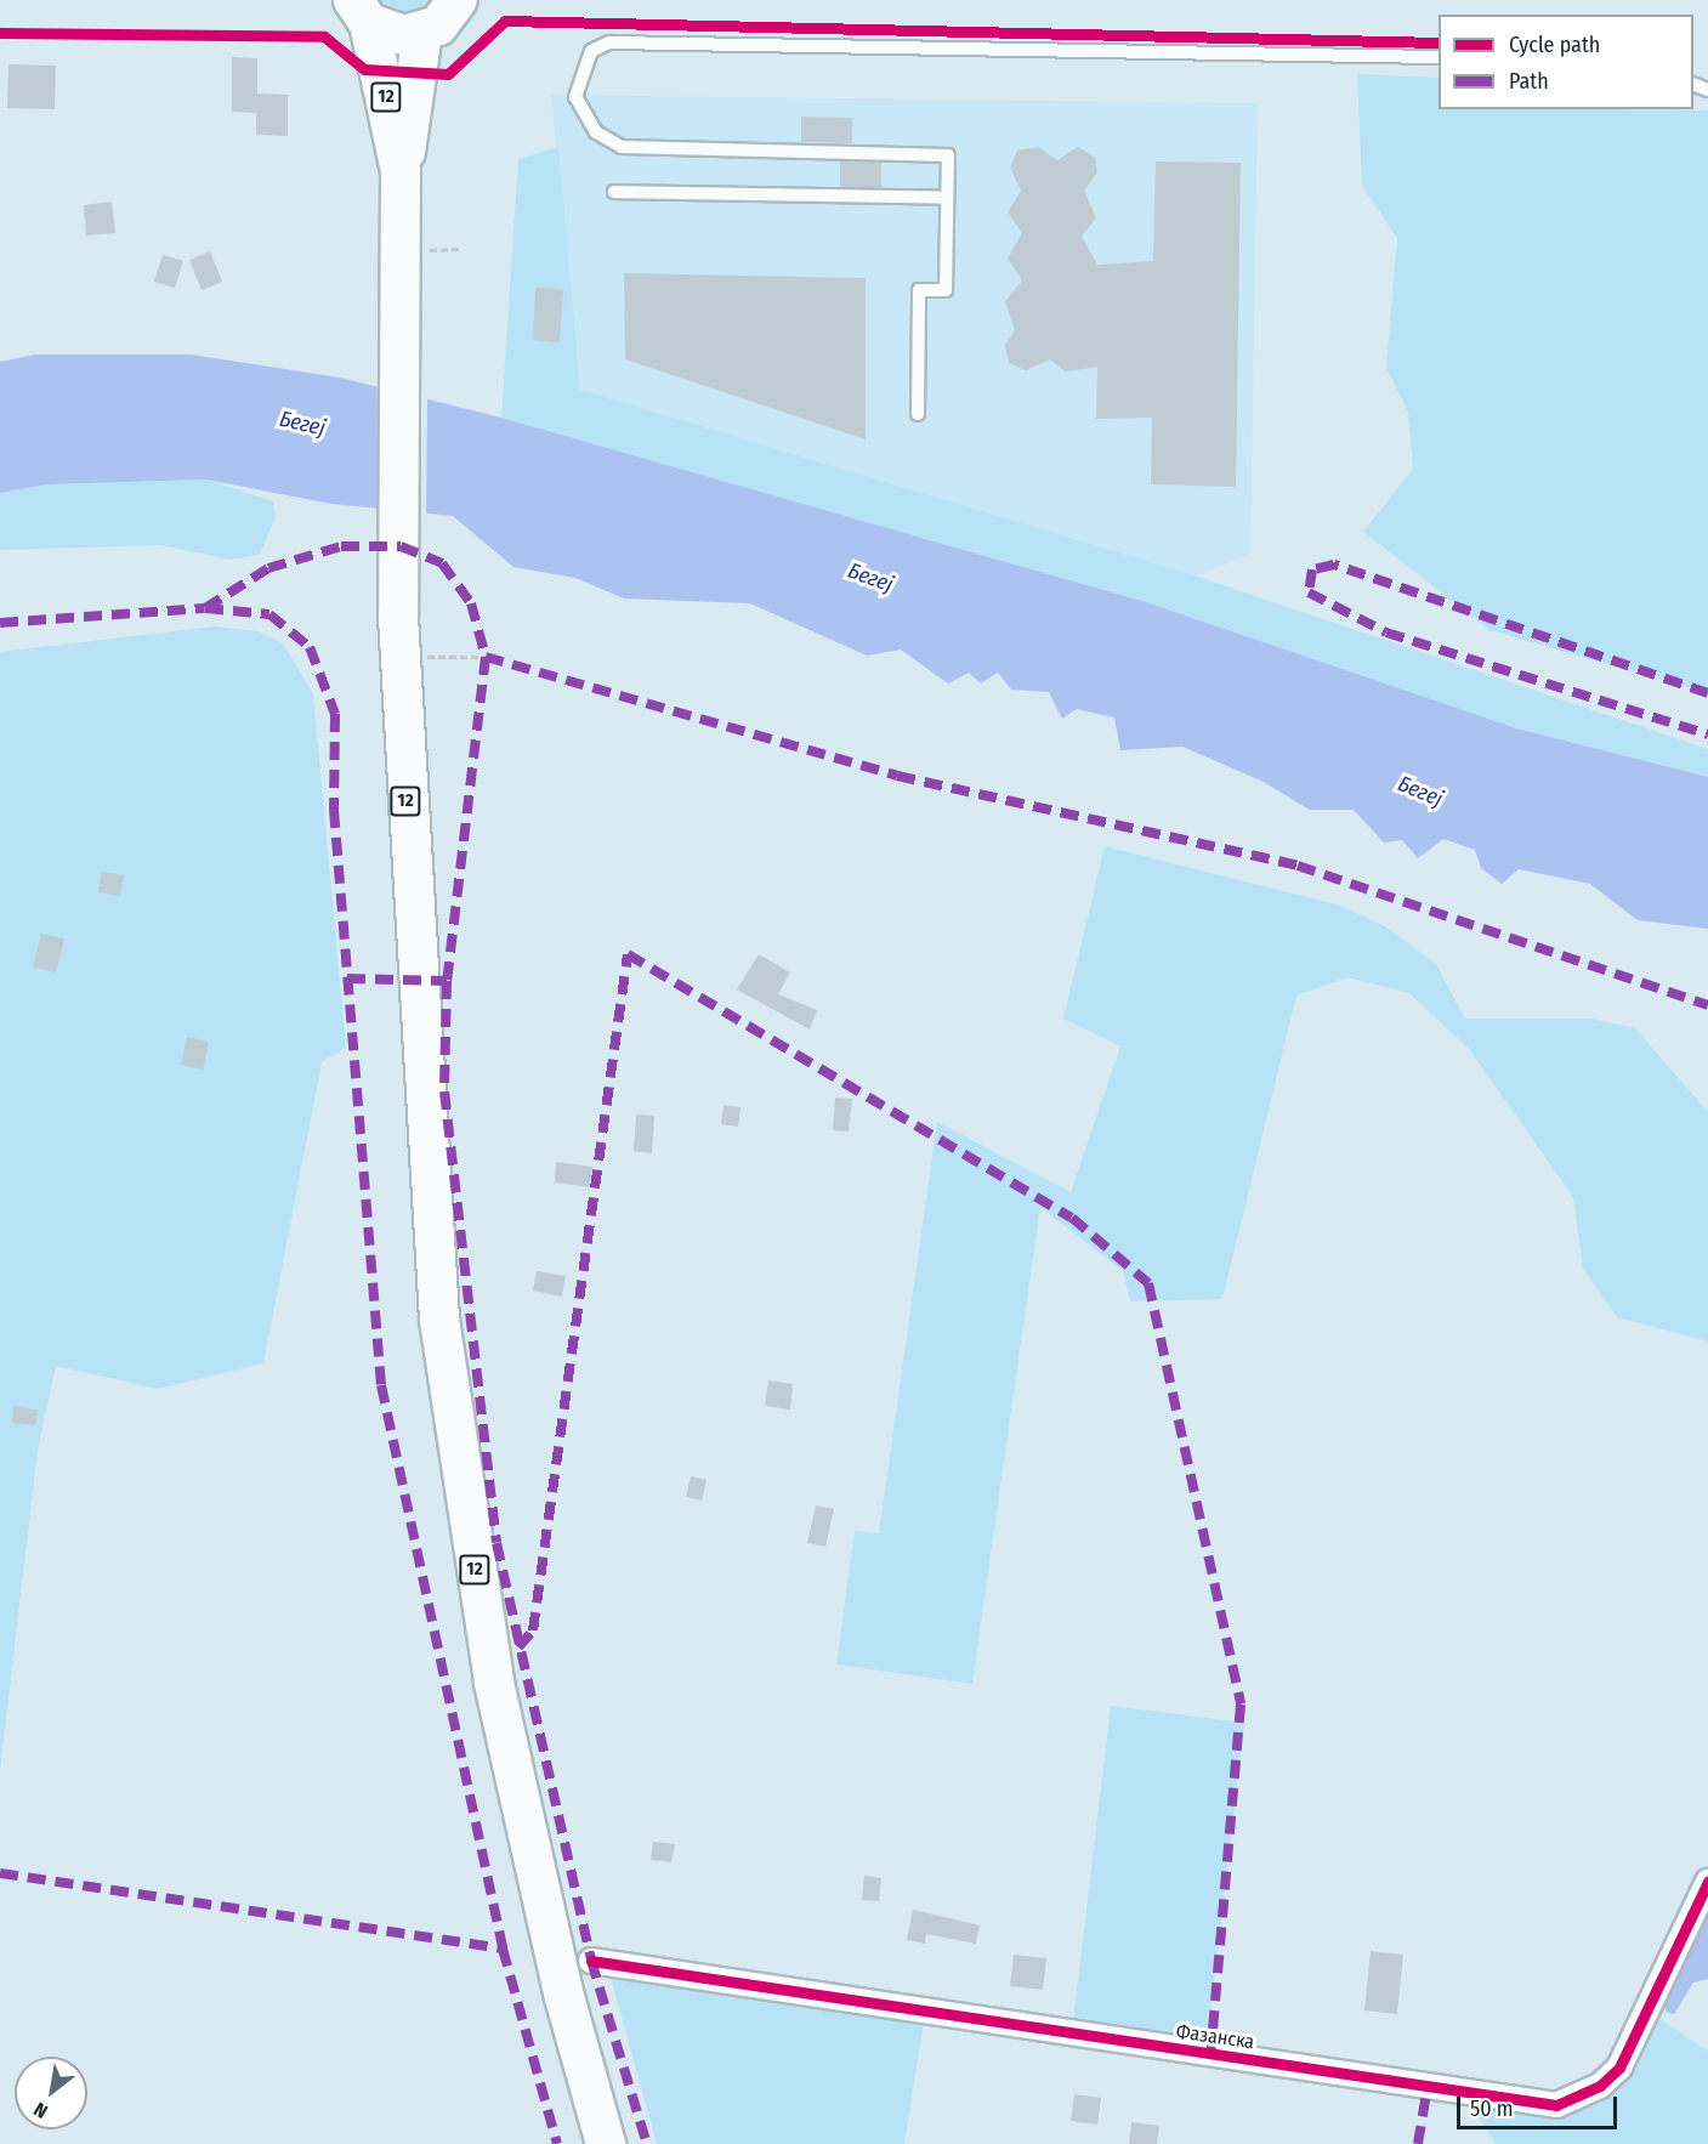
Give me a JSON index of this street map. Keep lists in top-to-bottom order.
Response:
{
  "streets": {
    "main road": ["12"],
    "street": ["Фазанска"]
  },
  "water": ["Бегеј"],
  "legend": ["Cycle path", "Path"],
  "scale_bar": "50 m",
  "north": "bottom left"
}
